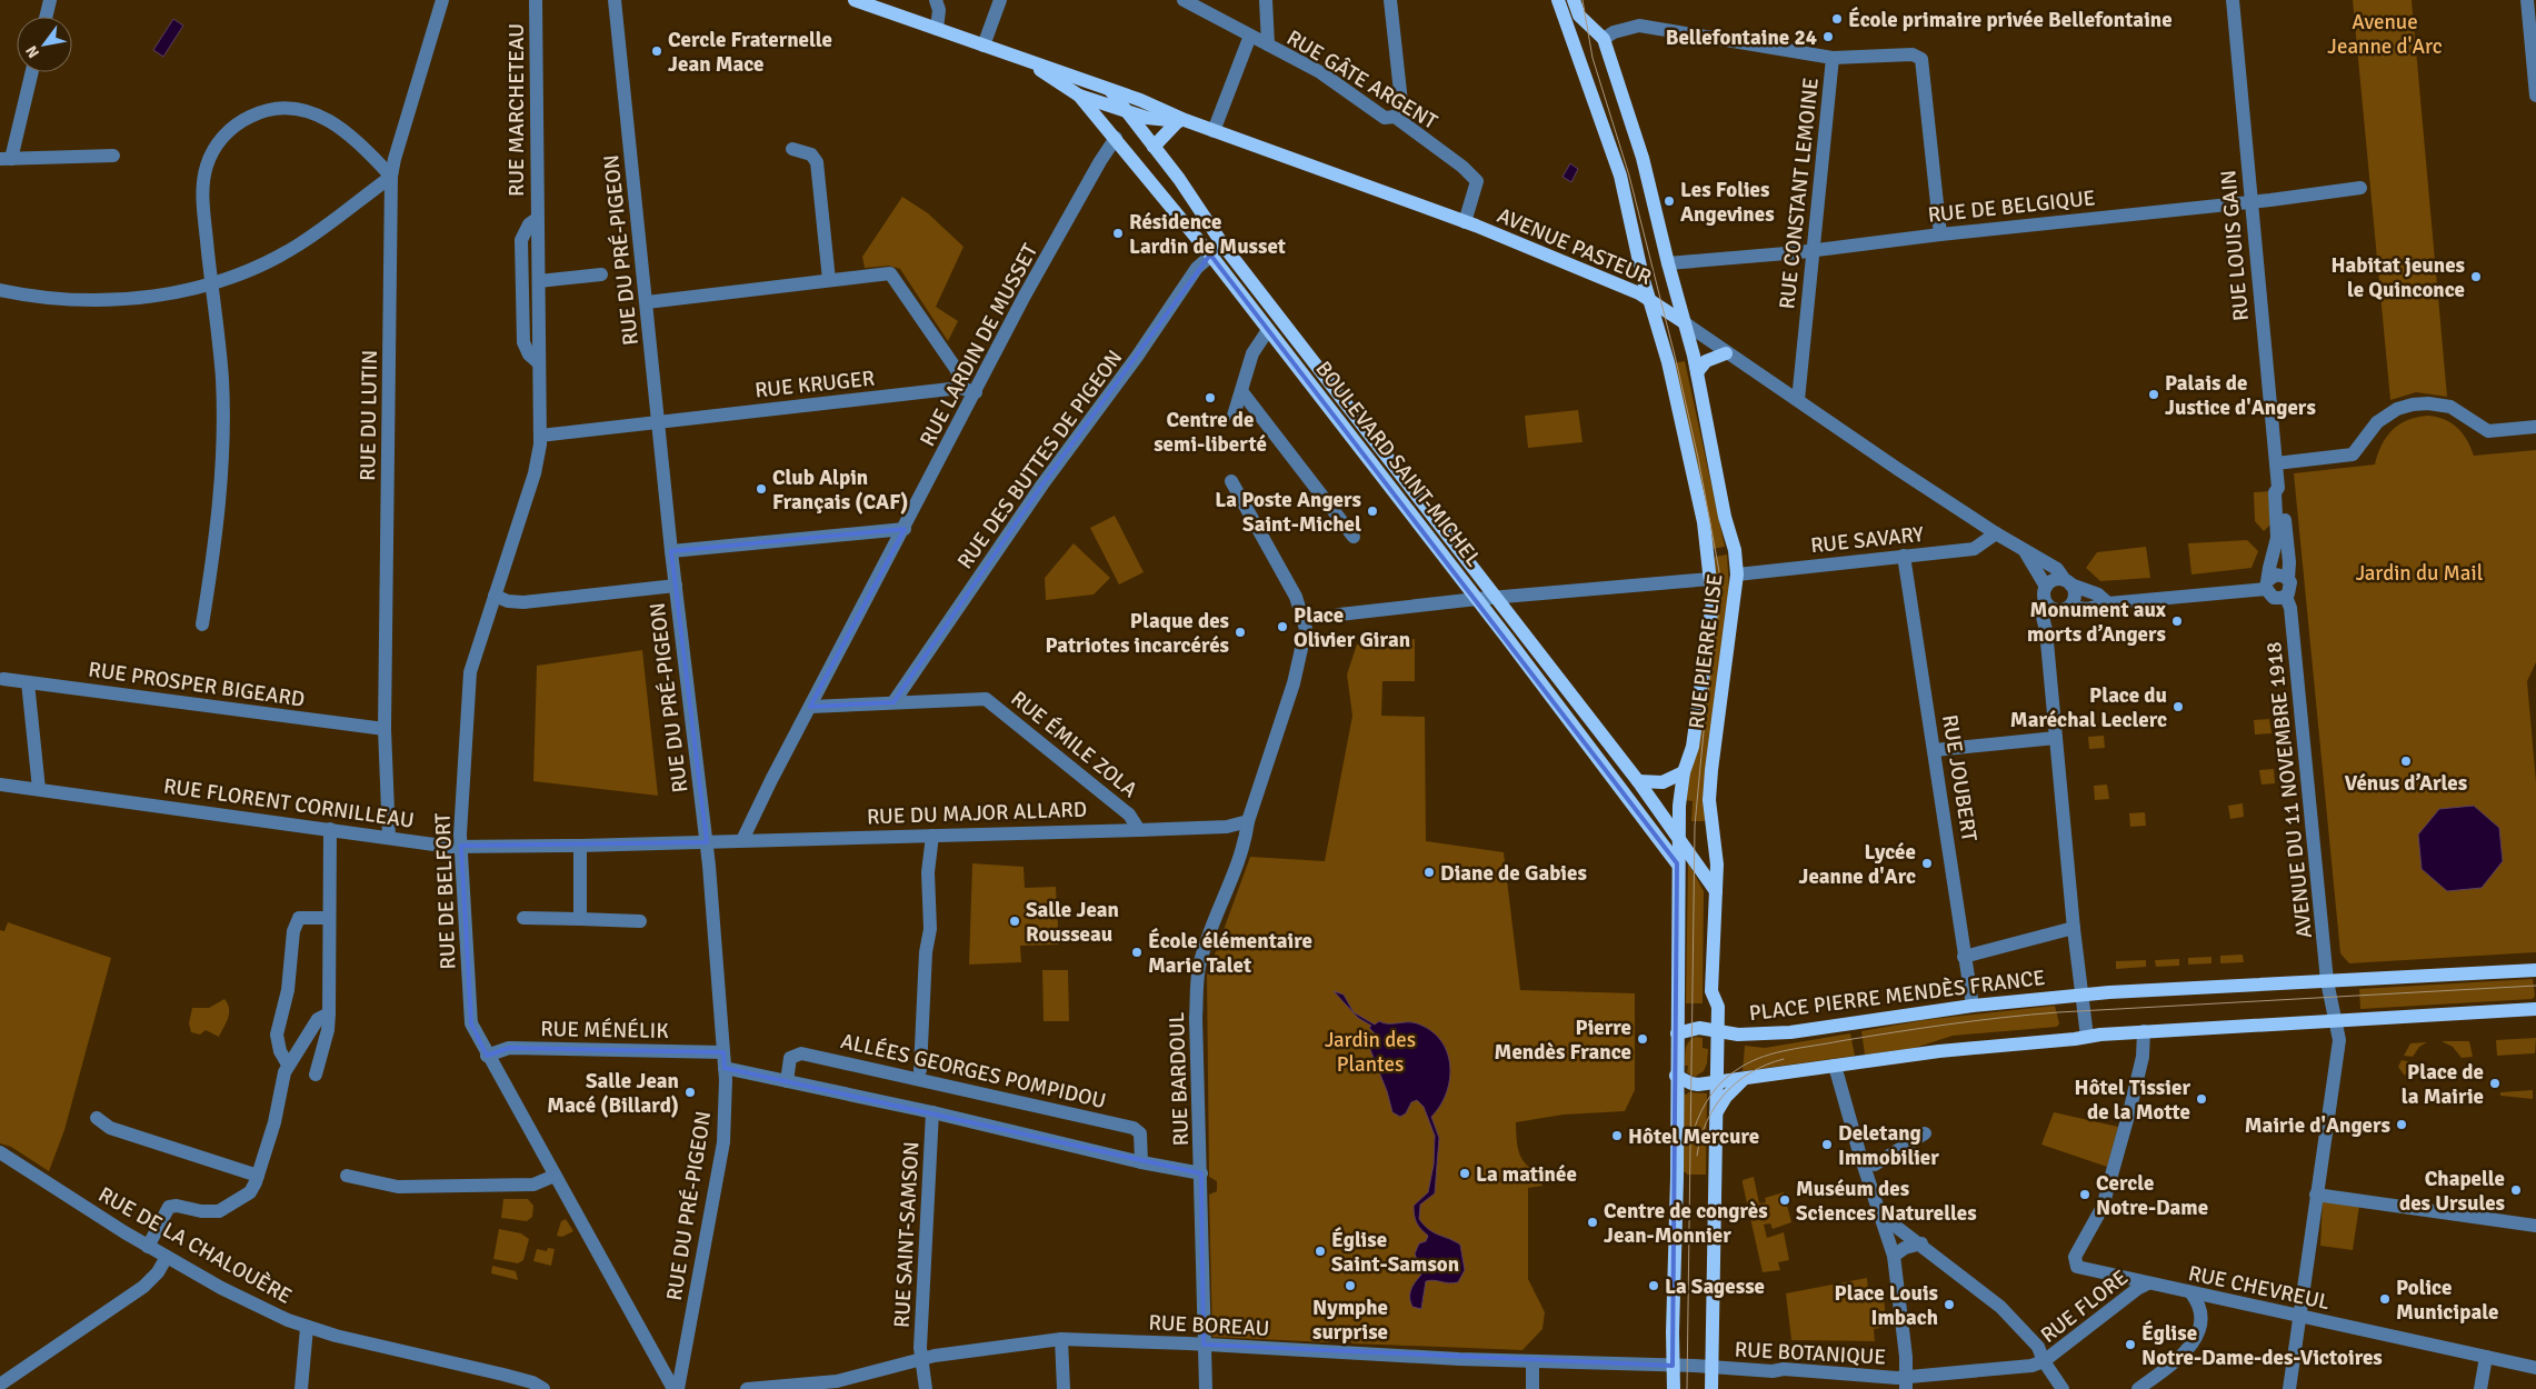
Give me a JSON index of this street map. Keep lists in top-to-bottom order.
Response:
{
  "streets": {
    "main road": [
      "AVENUE PASTEUR",
      "BOULEVARD SAINT-MICHEL",
      "RUE PIERRE LISE",
      "PLACE PIERRE MENDÈS FRANCE"
    ],
    "street": [
      "RUE GÂTE ARGENT",
      "RUE MARCHETEAU",
      "RUE CONSTANT LEMOINE",
      "RUE DE BELGIQUE",
      "RUE LOUIS GAIN",
      "RUE DU PRÉ-PIGEON",
      "RUE LARDIN DE MUSSET",
      "RUE KRUGER",
      "RUE DU LUTIN",
      "RUE DES BUTTES DE PIGEON",
      "RUE SAVARY",
      "RUE PROSPER BIGEARD",
      "RUE ÉMILE ZOLA",
      "RUE JOUBERT",
      "AVENUE DU 11 NOVEMBRE 1918",
      "RUE FLORENT CORNILLEAU",
      "RUE DU MAJOR ALLARD",
      "RUE DE BELFORT",
      "RUE MÉNÉLIK",
      "ALLÉES GEORGES POMPIDOU",
      "RUE BARDOUL",
      "RUE SAINT-SAMSON",
      "RUE DE LA CHALOUÈRE",
      "RUE CHEVREUL",
      "RUE FLORE",
      "RUE BOREAU",
      "RUE BOTANIQUE"
    ]
  },
  "crossings": [
    ["RUE GÂTE ARGENT", "AVENUE PASTEUR"],
    ["RUE MARCHETEAU", "RUE DE BELFORT"],
    ["RUE CONSTANT LEMOINE", "RUE DE BELGIQUE"],
    ["RUE CONSTANT LEMOINE", "AVENUE PASTEUR"],
    ["RUE CONSTANT LEMOINE", "RUE PIERRE LISE"],
    ["RUE DE BELGIQUE", "RUE LOUIS GAIN"],
    ["RUE DE BELGIQUE", "RUE PIERRE LISE"],
    ["AVENUE PASTEUR", "BOULEVARD SAINT-MICHEL"],
    ["AVENUE PASTEUR", "RUE SAVARY"],
    ["AVENUE PASTEUR", "RUE PIERRE LISE"],
    ["RUE LOUIS GAIN", "AVENUE DU 11 NOVEMBRE 1918"],
    ["RUE DU PRÉ-PIGEON", "RUE KRUGER"],
    ["RUE DU PRÉ-PIGEON", "RUE FLORENT CORNILLEAU"],
    ["RUE DU PRÉ-PIGEON", "RUE DU MAJOR ALLARD"],
    ["RUE DU PRÉ-PIGEON", "RUE MÉNÉLIK"],
    ["RUE LARDIN DE MUSSET", "RUE KRUGER"],
    ["RUE LARDIN DE MUSSET", "BOULEVARD SAINT-MICHEL"],
    ["RUE LARDIN DE MUSSET", "RUE ÉMILE ZOLA"],
    ["RUE LARDIN DE MUSSET", "RUE DU MAJOR ALLARD"],
    ["RUE DU LUTIN", "RUE PROSPER BIGEARD"],
    ["RUE DU LUTIN", "RUE FLORENT CORNILLEAU"],
    ["RUE DES BUTTES DE PIGEON", "BOULEVARD SAINT-MICHEL"],
    ["RUE DES BUTTES DE PIGEON", "RUE ÉMILE ZOLA"],
    ["BOULEVARD SAINT-MICHEL", "RUE PIERRE LISE"],
    ["RUE SAVARY", "RUE PIERRE LISE"],
    ["RUE SAVARY", "RUE JOUBERT"],
    ["RUE ÉMILE ZOLA", "RUE DU MAJOR ALLARD"],
    ["RUE JOUBERT", "PLACE PIERRE MENDÈS FRANCE"],
    ["AVENUE DU 11 NOVEMBRE 1918", "PLACE PIERRE MENDÈS FRANCE"],
    ["AVENUE DU 11 NOVEMBRE 1918", "RUE CHEVREUL"],
    ["RUE FLORENT CORNILLEAU", "RUE DU MAJOR ALLARD"],
    ["RUE FLORENT CORNILLEAU", "RUE DE BELFORT"],
    ["RUE DU MAJOR ALLARD", "RUE BARDOUL"],
    ["RUE DE BELFORT", "RUE MÉNÉLIK"],
    ["RUE BARDOUL", "RUE BOREAU"],
    ["RUE SAINT-SAMSON", "RUE BOREAU"],
    ["RUE CHEVREUL", "RUE FLORE"],
    ["RUE BOREAU", "RUE BOTANIQUE"]
  ],
  "parks": ["Avenue Jeanne d'Arc", "Jardin du Mail", "Jardin des Plantes"],
  "places": [
    "École primaire privée Bellefontaine",
    "Bellefontaine 24",
    "Cercle Fraternelle Jean Mace",
    "Les Folies Angevines",
    "Résidence Lardin de Musset",
    "Habitat jeunes le Quinconce",
    "Palais de Justice d'Angers",
    "Centre de semi-liberté",
    "Club Alpin Français (CAF)",
    "La Poste Angers Saint-Michel",
    "Monument aux morts d’Angers",
    "Place Olivier Giran",
    "Plaque des Patriotes incarcérés",
    "Place du Maréchal Leclerc",
    "Vénus d’Arles",
    "Lycée Jeanne d'Arc",
    "Diane de Gabies",
    "Salle Jean Rousseau",
    "École élémentaire Marie Talet",
    "Pierre Mendès France",
    "Place de la Mairie",
    "Salle Jean Macé (Billard)",
    "Hôtel Tissier de la Motte",
    "Mairie d'Angers",
    "Hôtel Mercure",
    "Deletang Immobilier",
    "La matinée",
    "Chapelle des Ursules",
    "Cercle Notre-Dame",
    "Muséum des Sciences Naturelles",
    "Centre de congrès Jean-Monnier",
    "Église Saint-Samson",
    "Nymphe surprise",
    "La Sagesse",
    "Police Municipale",
    "Place Louis Imbach",
    "Église Notre-Dame-des-Victoires"
  ],
  "north": "bottom left"
}
